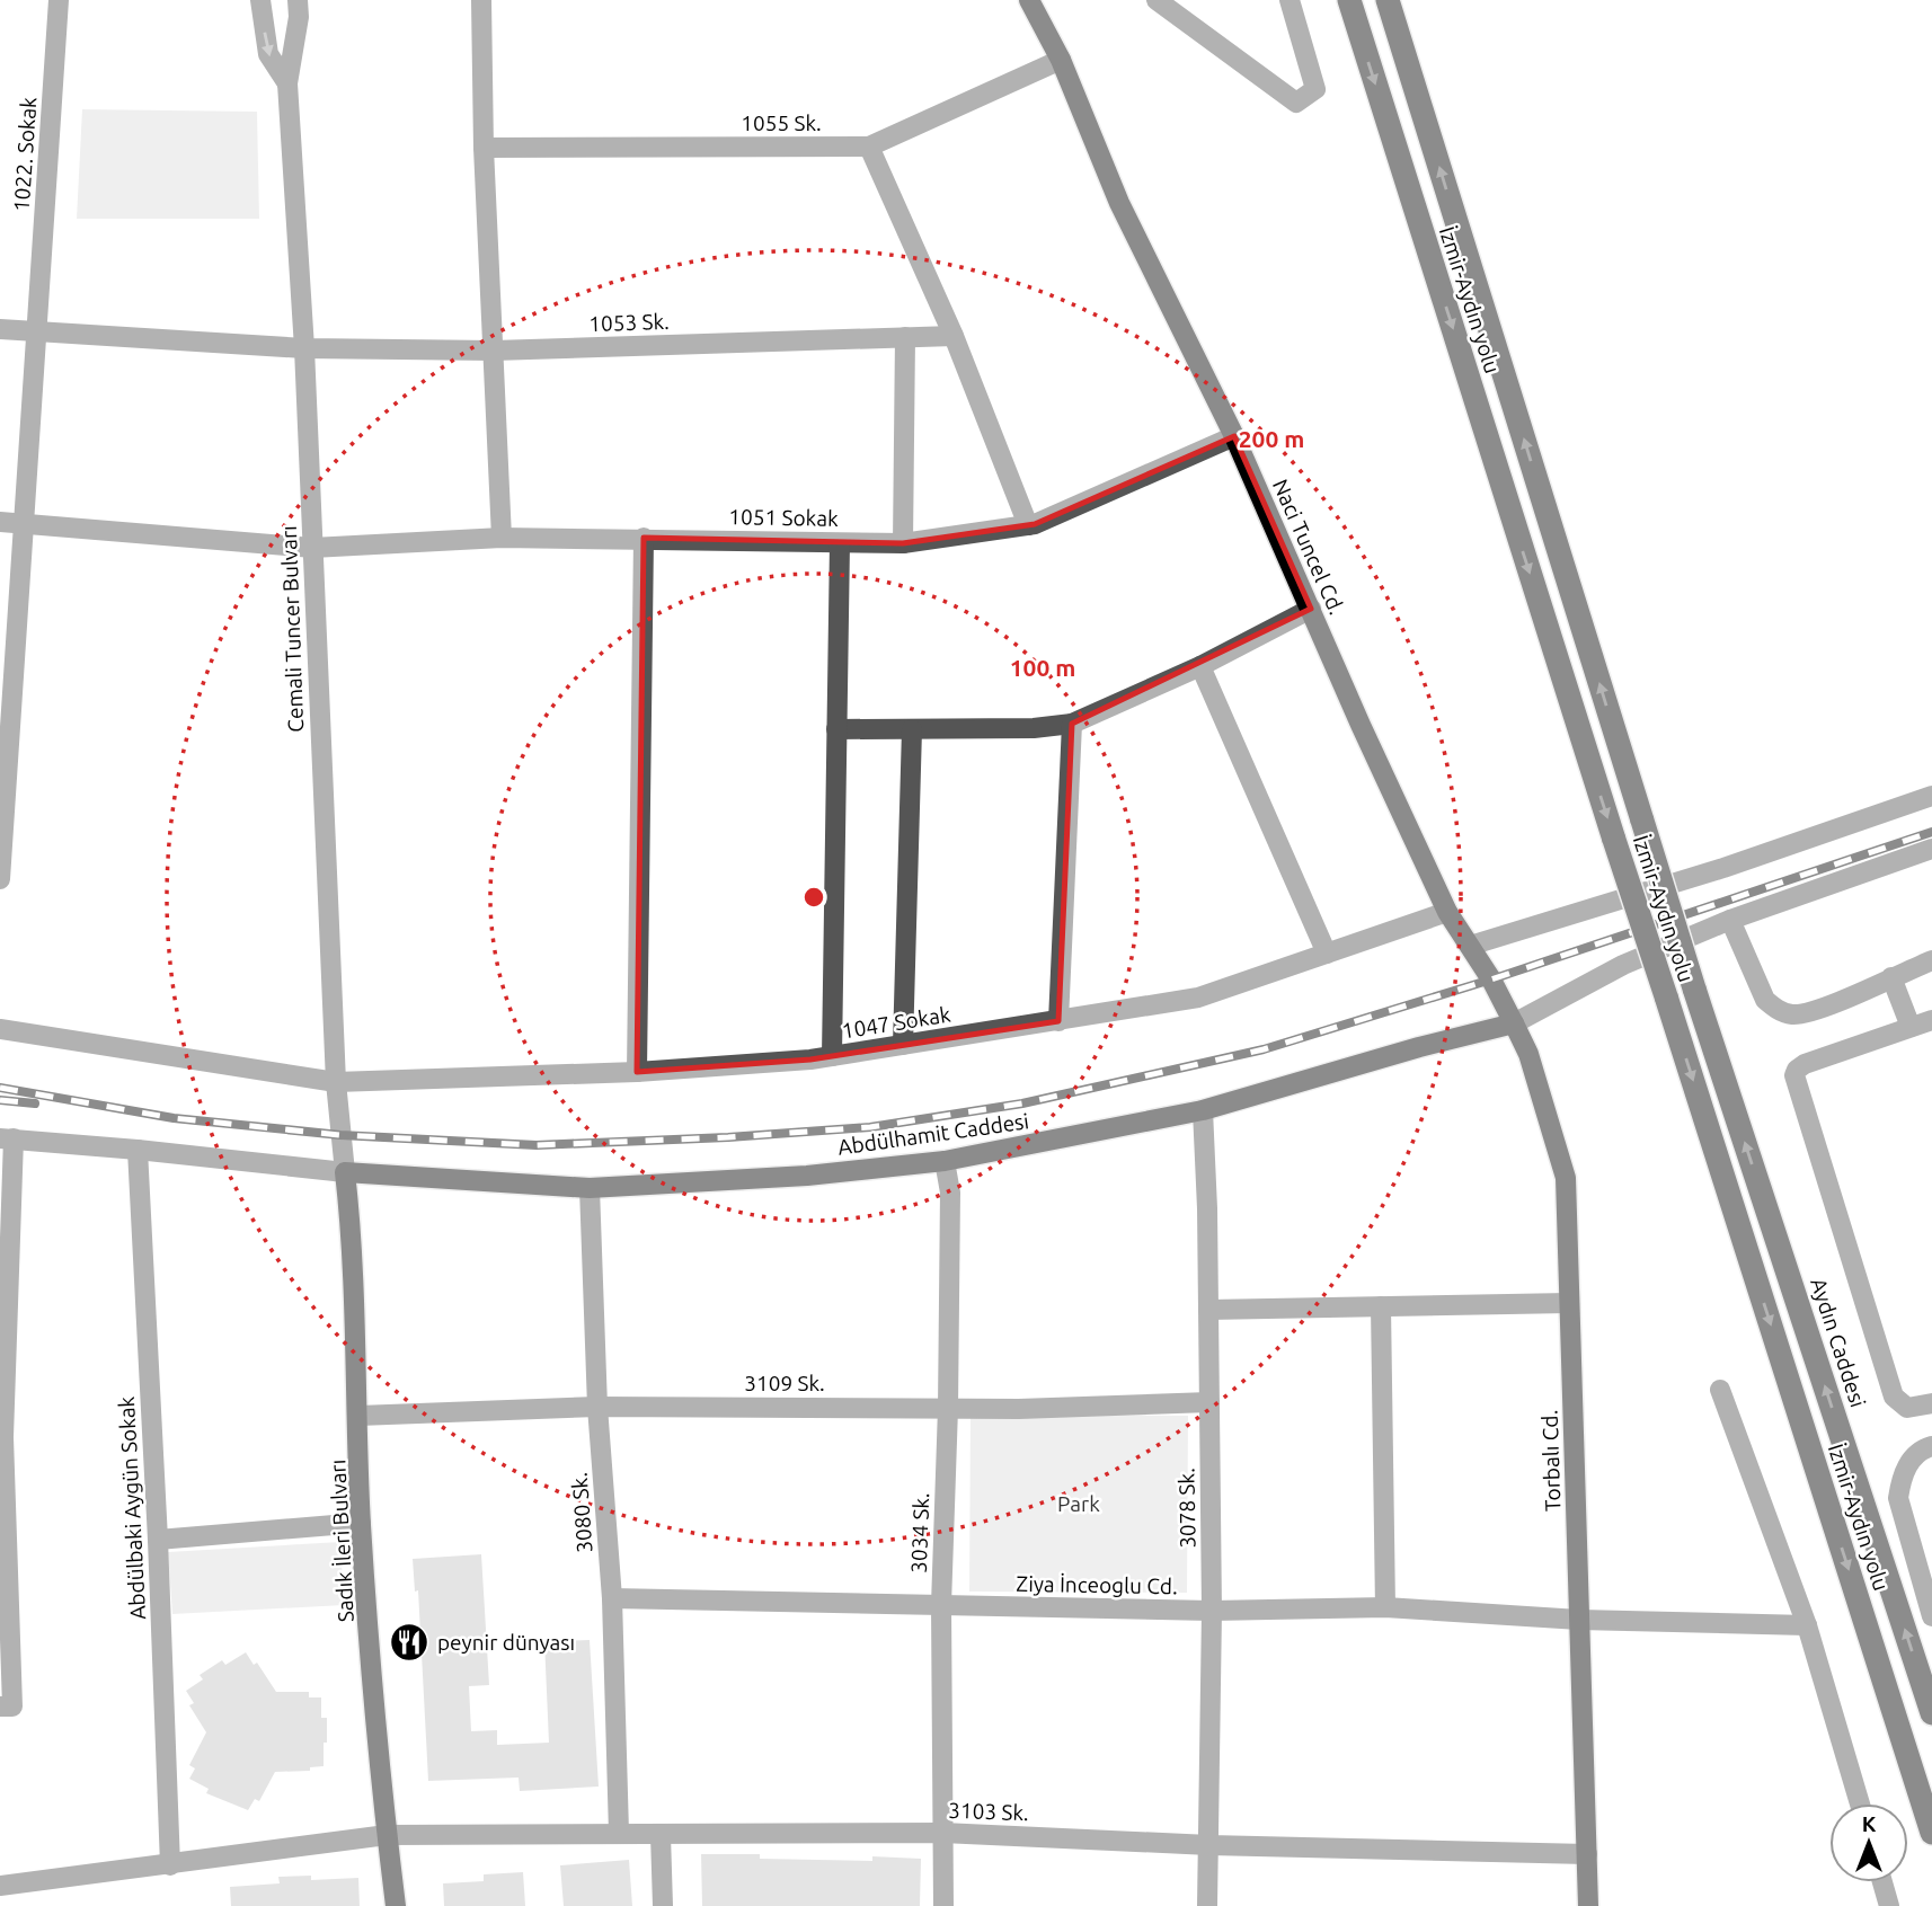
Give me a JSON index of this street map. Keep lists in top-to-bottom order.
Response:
{
  "streets": {
    "highway": ["İzmir-Aydın yolu", "Aydın Caddesi"],
    "main road": [
      "Naci Tuncel Cd.",
      "Abdülhamit Caddesi",
      "Torbalı Cd.",
      "Sadık İleri Bulvarı"
    ],
    "street": [
      "1055 Sk.",
      "1022. Sokak",
      "1053 Sk.",
      "1051 Sokak",
      "Cemali Tuncer Bulvarı",
      "1047 Sokak",
      "3109 Sk.",
      "Abdülbaki Aygün Sokak",
      "3078 Sk.",
      "3080 Sk.",
      "3034 Sk.",
      "Ziya İnceoglu Cd.",
      "3103 Sk."
    ]
  },
  "crossings": [
    ["1055 Sk.", "Naci Tuncel Cd."],
    ["1022. Sokak", "1053 Sk."],
    ["1022. Sokak", "1051 Sokak"],
    ["İzmir-Aydın yolu", "Aydın Caddesi"],
    ["1053 Sk.", "Cemali Tuncer Bulvarı"],
    ["1051 Sokak", "Naci Tuncel Cd."],
    ["1051 Sokak", "Cemali Tuncer Bulvarı"],
    ["Naci Tuncel Cd.", "1047 Sokak"],
    ["Naci Tuncel Cd.", "Abdülhamit Caddesi"],
    ["Naci Tuncel Cd.", "Torbalı Cd."],
    ["Cemali Tuncer Bulvarı", "1047 Sokak"],
    ["Cemali Tuncer Bulvarı", "Abdülhamit Caddesi"],
    ["Cemali Tuncer Bulvarı", "Sadık İleri Bulvarı"],
    ["Abdülhamit Caddesi", "Torbalı Cd."],
    ["Abdülhamit Caddesi", "3078 Sk."],
    ["Abdülhamit Caddesi", "3080 Sk."],
    ["Abdülhamit Caddesi", "3034 Sk."],
    ["Abdülhamit Caddesi", "Sadık İleri Bulvarı"],
    ["3109 Sk.", "3078 Sk."],
    ["3109 Sk.", "3080 Sk."],
    ["3109 Sk.", "3034 Sk."],
    ["3109 Sk.", "Sadık İleri Bulvarı"],
    ["Torbalı Cd.", "Ziya İnceoglu Cd."],
    ["Torbalı Cd.", "3103 Sk."],
    ["Abdülbaki Aygün Sokak", "3103 Sk."],
    ["3078 Sk.", "Ziya İnceoglu Cd."],
    ["3078 Sk.", "3103 Sk."],
    ["3080 Sk.", "Ziya İnceoglu Cd."],
    ["3080 Sk.", "3103 Sk."],
    ["3034 Sk.", "Ziya İnceoglu Cd."],
    ["3034 Sk.", "3103 Sk."],
    ["Sadık İleri Bulvarı", "3103 Sk."]
  ],
  "one_way": ["Aydın Caddesi"],
  "parks": ["Park"],
  "places": {
    "restaurant": ["peynir dünyası"]
  },
  "north": "top",
  "rings": ["200 m", "100 m"]
}
